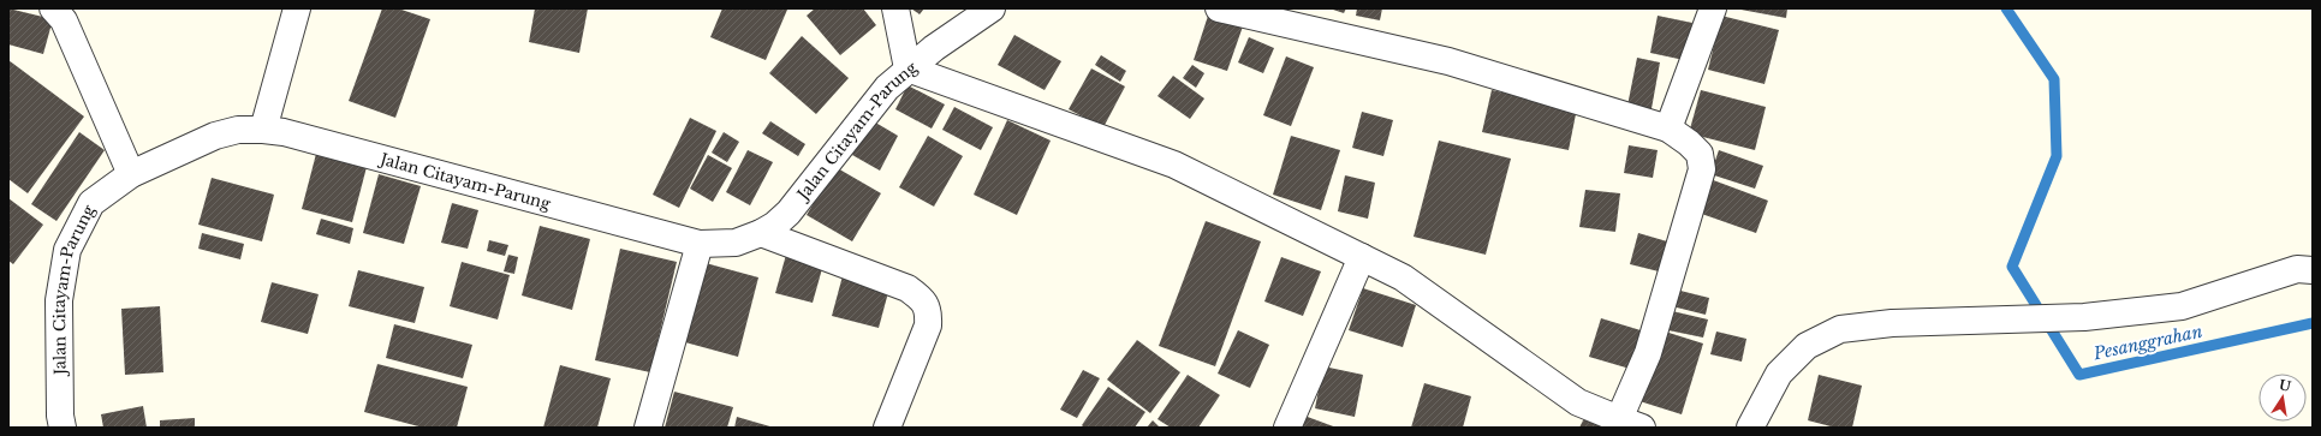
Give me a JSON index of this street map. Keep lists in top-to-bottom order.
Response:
{
  "streets": {
    "street": ["Jalan Citayam-Parung"]
  },
  "water": ["Pesanggrahan"],
  "north": "top"
}
